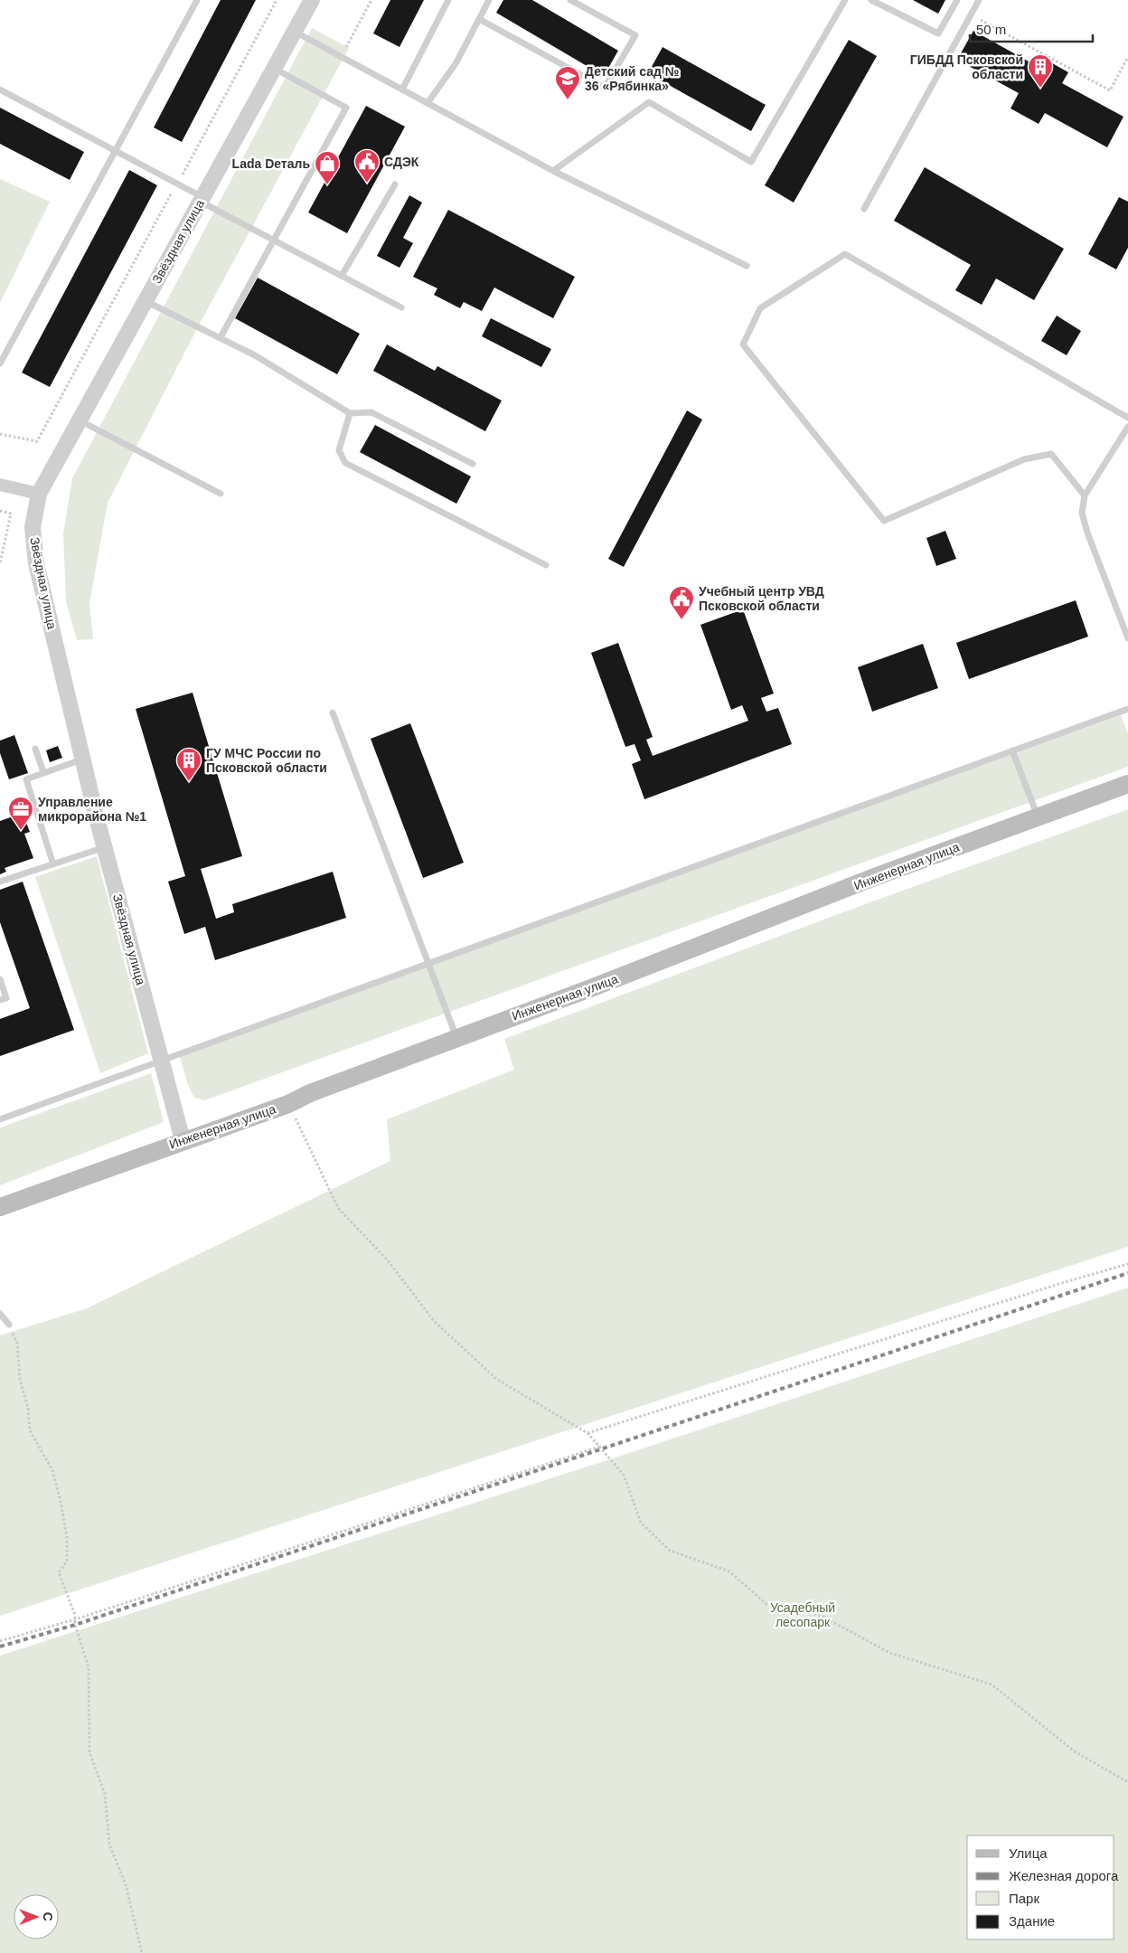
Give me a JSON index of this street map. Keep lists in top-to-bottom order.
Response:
{
  "streets": {
    "main road": ["Инженерная улица"],
    "street": ["Звёздная улица"]
  },
  "crossings": [
    ["Звёздная улица", "Инженерная улица"]
  ],
  "parks": ["Усадебный лесопарк"],
  "places": {
    "building": ["ГИБДД Псковской области", "ГУ МЧС России по Псковской области"],
    "school or university": ["Детский сад № 36 «Рябинка»"],
    "public building": ["СДЭК", "Учебный центр УВД Псковской области"],
    "shop": ["Lada Dеталь"],
    "office": ["Управление микрорайона №1"]
  },
  "legend": [
    "Улица",
    "Железная дорога",
    "Парк",
    "Здание"
  ],
  "scale_bar": "50 m",
  "north": "right"
}
